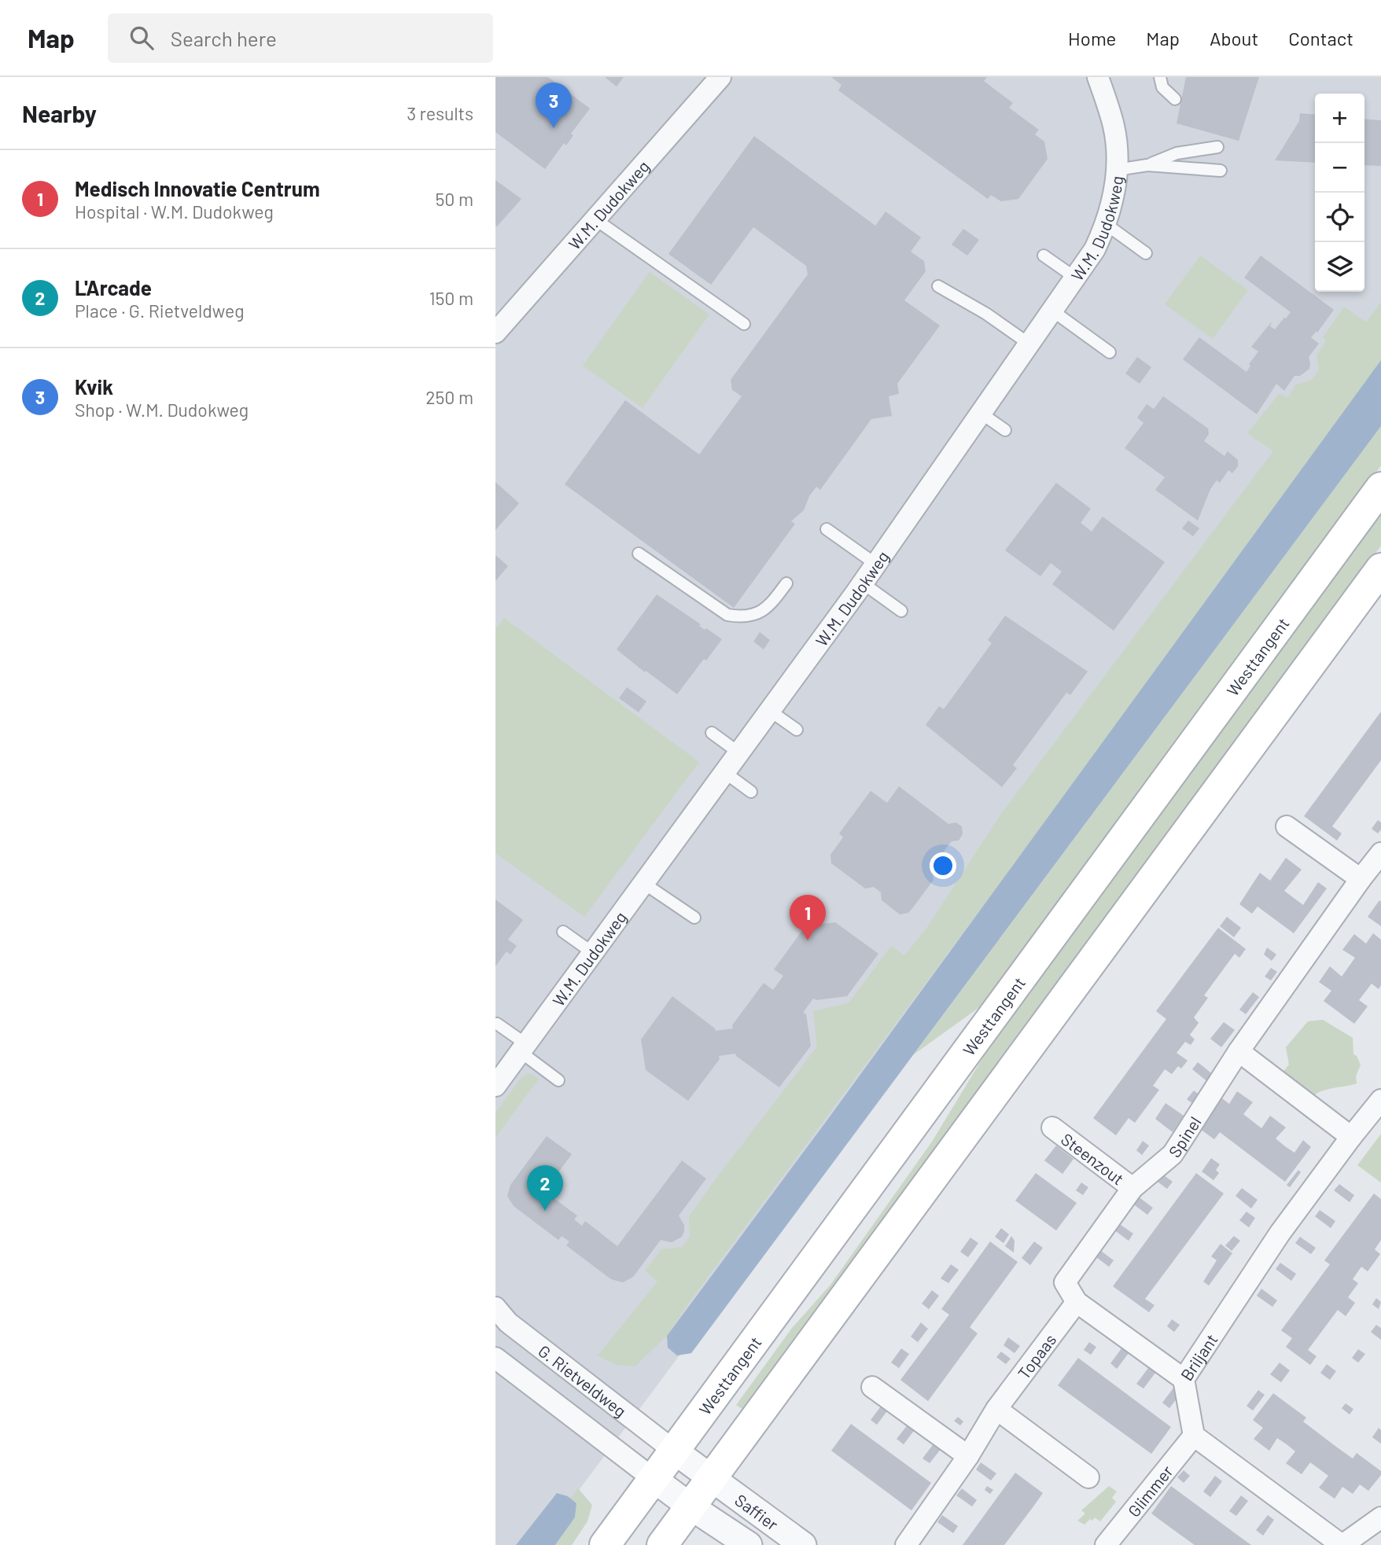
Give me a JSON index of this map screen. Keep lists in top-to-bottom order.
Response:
{
  "streets": {
    "main road": ["Westtangent"],
    "street": [
      "W.M. Dudokweg",
      "Spinel",
      "Steenzout",
      "Topaas",
      "Briljant",
      "G. Rietveldweg",
      "Glimmer",
      "Saffier"
    ]
  },
  "crossings": [
    ["Westtangent", "G. Rietveldweg"],
    ["Westtangent", "Saffier"],
    ["Spinel", "Steenzout"],
    ["Spinel", "Topaas"],
    ["Briljant", "Glimmer"],
    ["G. Rietveldweg", "Saffier"]
  ],
  "page": {
    "header": "Map",
    "search": "Search here",
    "nav": [
      "Home",
      "Map",
      "About",
      "Contact"
    ],
    "heading": ["Nearby", "3 results"],
    "pins": ["3", "1", "2"],
    "map_buttons": ["+", "−"],
    "list": [
      {
        "mark": "1",
        "name": "Medisch Innovatie Centrum",
        "note": "Hospital · W.M. Dudokweg",
        "value": "50 m"
      },
      {
        "mark": "2",
        "name": "L'Arcade",
        "note": "Place · G. Rietveldweg",
        "value": "150 m"
      },
      {
        "mark": "3",
        "name": "Kvik",
        "note": "Shop · W.M. Dudokweg",
        "value": "250 m"
      }
    ]
  }
}
